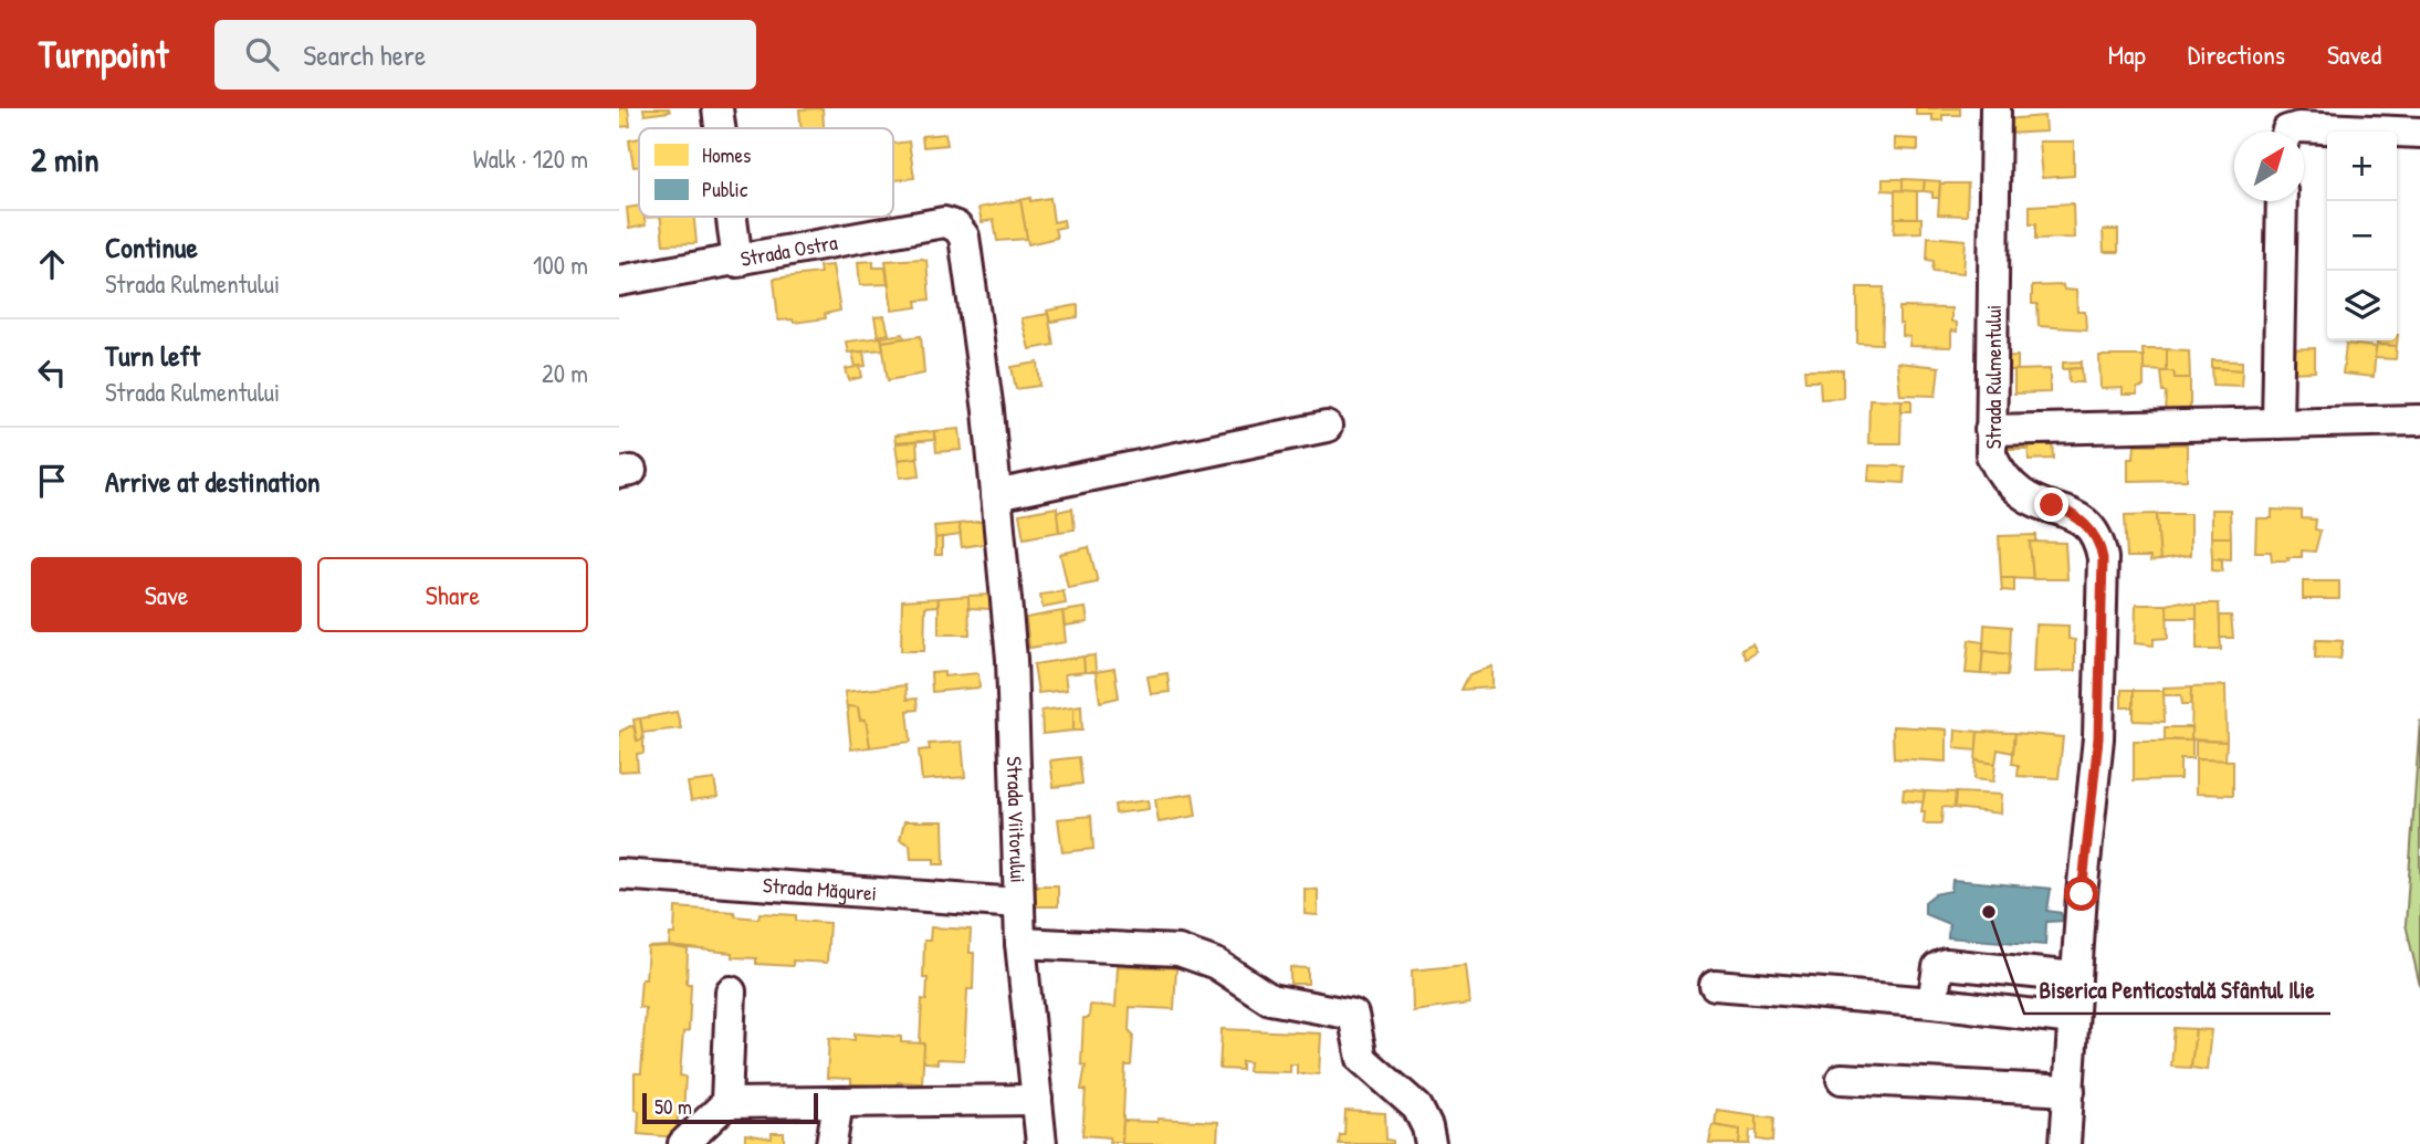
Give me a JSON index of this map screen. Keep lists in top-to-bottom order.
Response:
{
  "streets": {
    "street": [
      "Strada Ostra",
      "Strada Rulmentului",
      "Strada Viitorului",
      "Strada Măgurei"
    ]
  },
  "crossings": [
    ["Strada Ostra", "Strada Viitorului"],
    ["Strada Viitorului", "Strada Măgurei"]
  ],
  "places": ["Biserica Penticostală Sfântul Ilie"],
  "legend": ["Homes", "Public"],
  "scale_bar": "50 m",
  "north": "top right",
  "page": {
    "header": "Turnpoint",
    "search": "Search here",
    "nav": ["Map", "Directions", "Saved"],
    "heading": ["2 min", "Walk · 120 m"],
    "map_buttons": ["+", "−"],
    "list": [
      ["Continue", "Strada Rulmentului", "100 m"],
      ["Turn left", "Strada Rulmentului", "20 m"],
      "Arrive at destination"
    ],
    "buttons": ["Save", "Share"],
    "scale": "50 m"
  }
}
